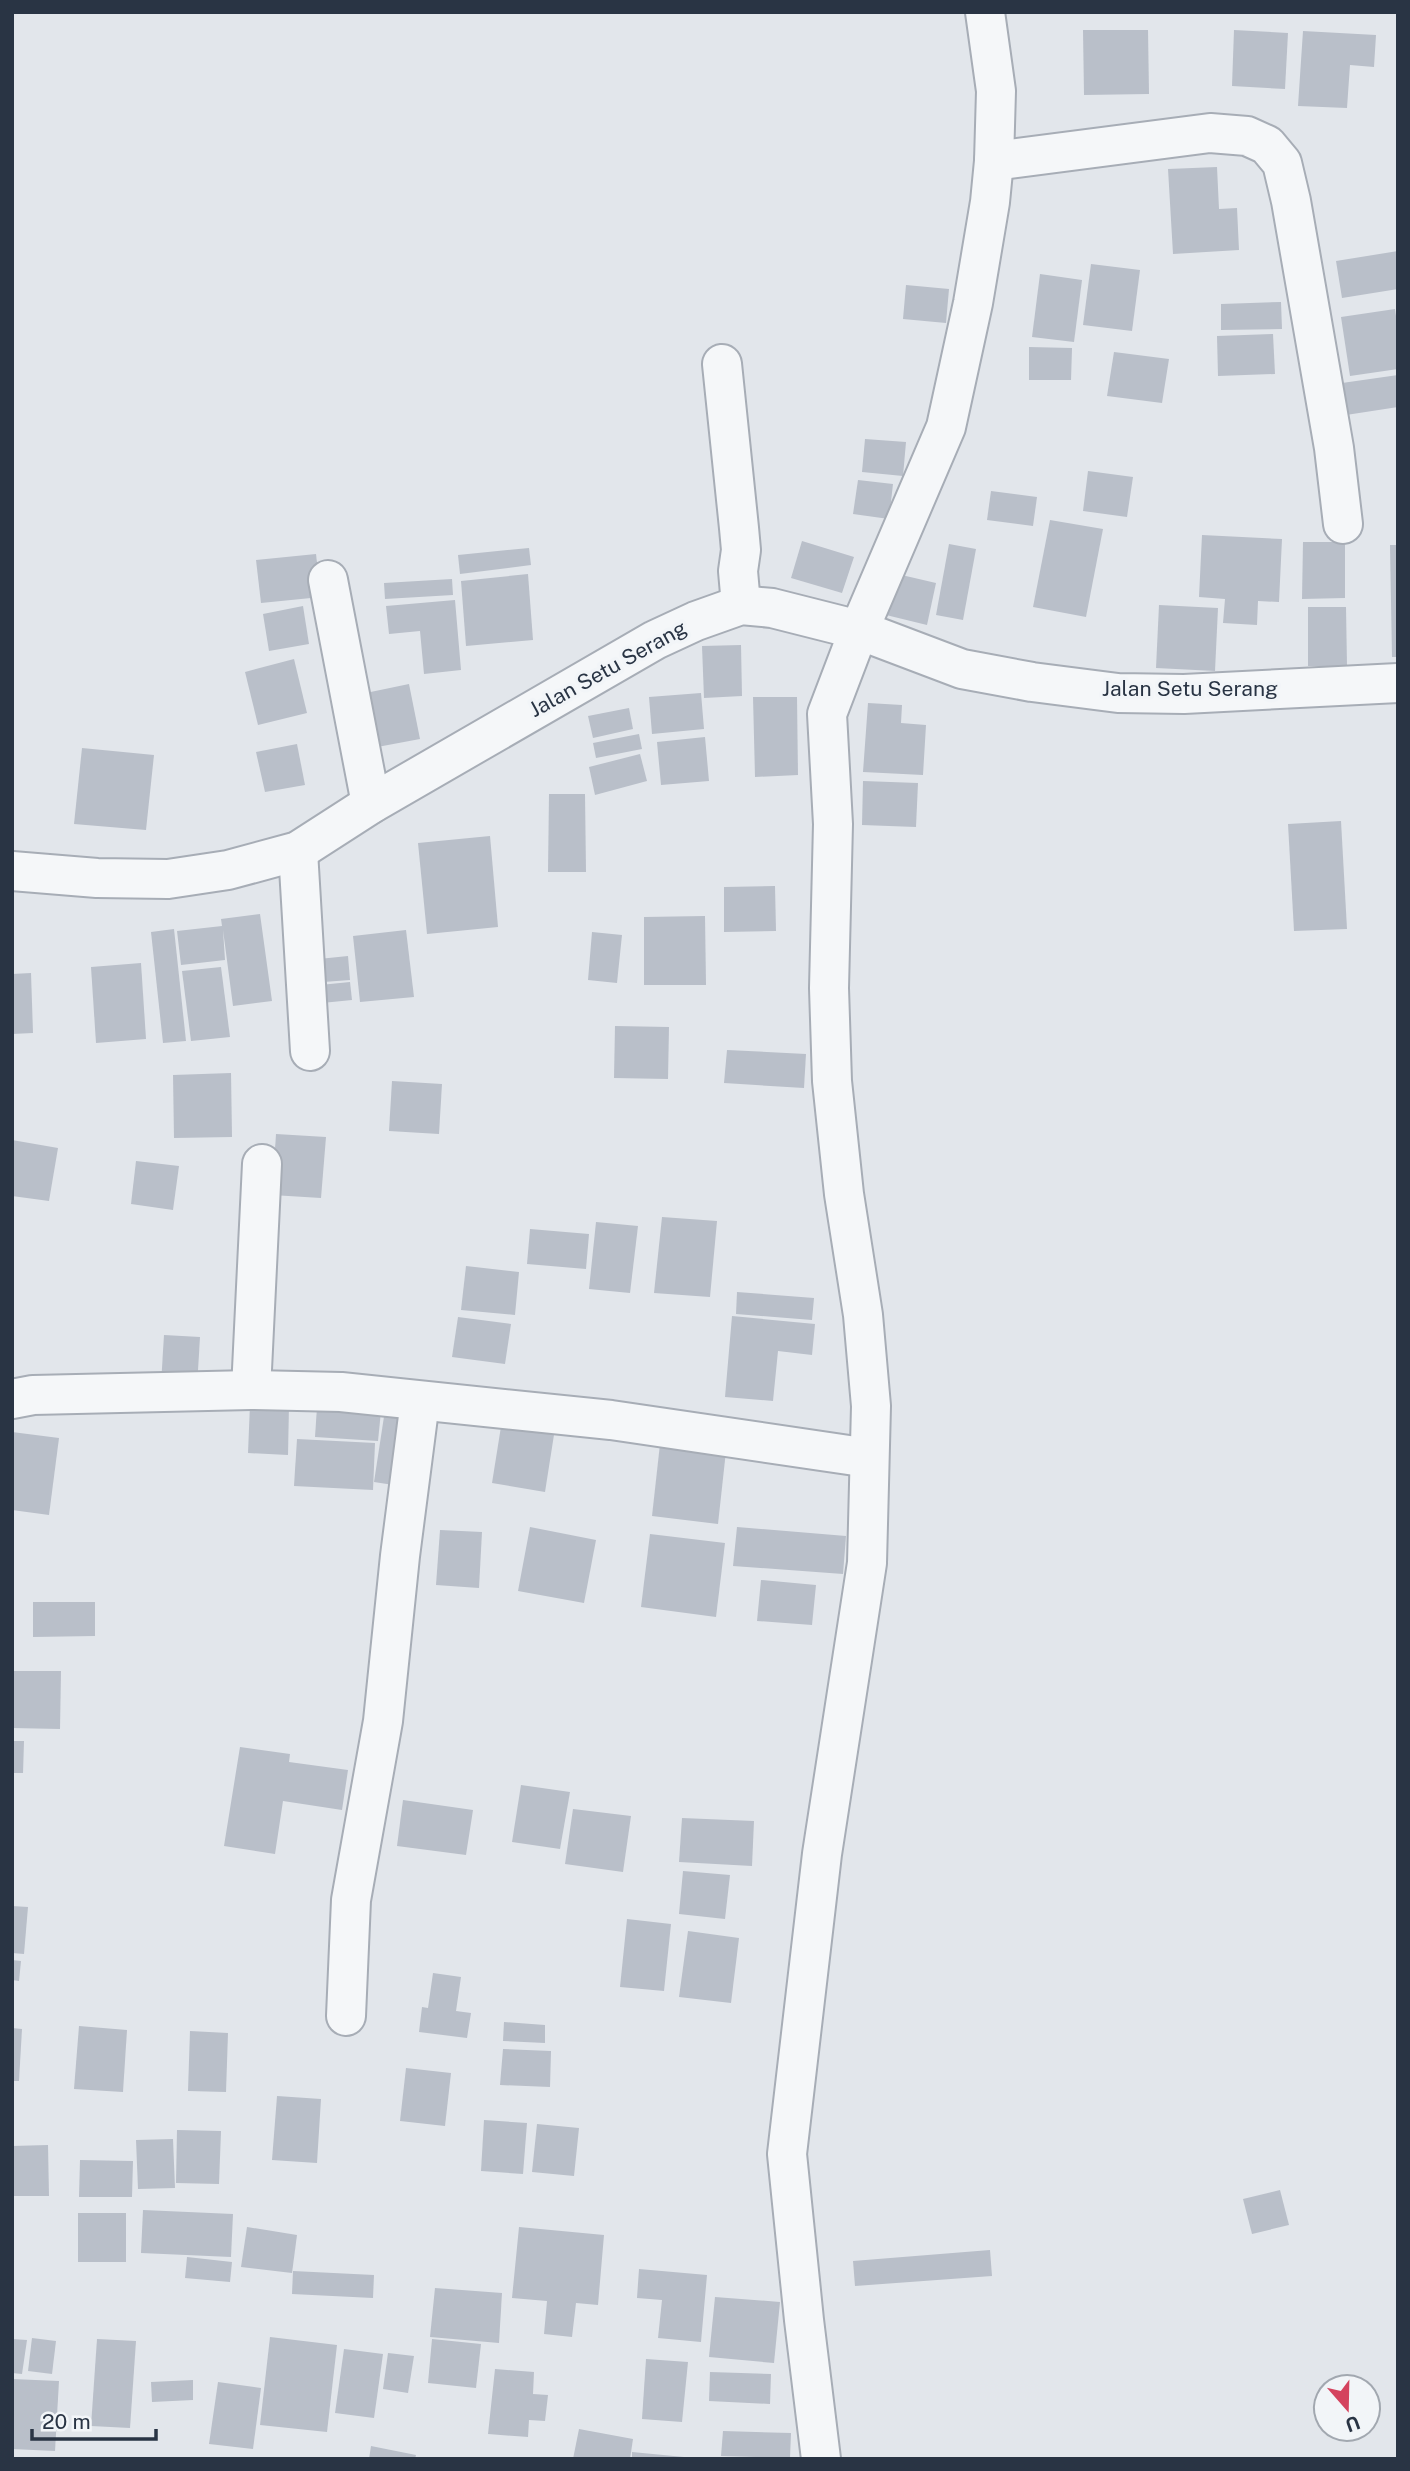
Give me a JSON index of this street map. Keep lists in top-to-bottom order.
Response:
{
  "streets": {
    "street": ["Jalan Setu Serang"]
  },
  "scale_bar": "20 m",
  "north": "bottom"
}
